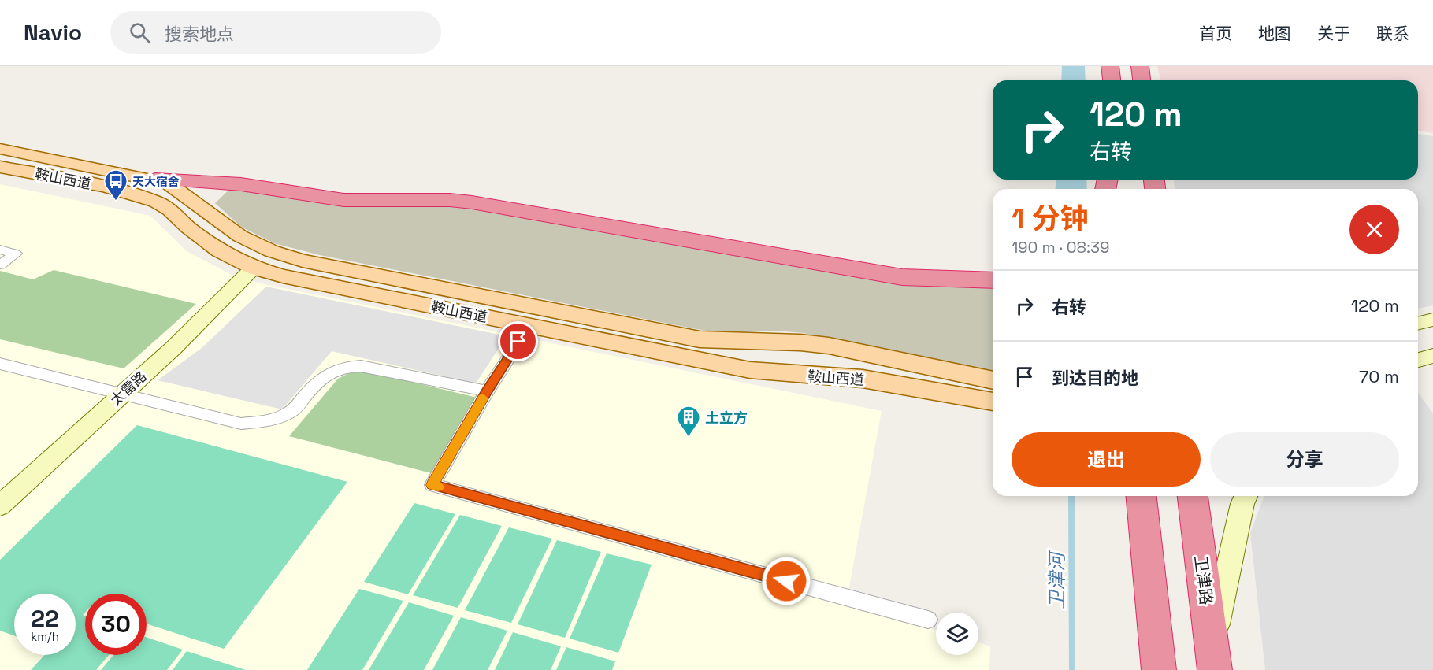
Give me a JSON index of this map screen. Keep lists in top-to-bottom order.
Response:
{
  "streets": {
    "highway": ["卫津路"],
    "main road": ["鞍山西道"],
    "street": ["太雷路"]
  },
  "crossings": [
    ["鞍山西道", "太雷路"]
  ],
  "water": ["卫津河"],
  "places": {
    "bus stop": ["天大宿舍"],
    "building": ["土立方"]
  },
  "page": {
    "header": "Navio",
    "search": "搜索地点",
    "nav": [
      "首页",
      "地图",
      "关于",
      "联系"
    ],
    "turn": ["120 m", "右转"],
    "heading": ["1 分钟", "190 m · 08:39"],
    "list": [
      {
        "name": "右转",
        "value": "120 m"
      },
      {
        "name": "到达目的地",
        "value": "70 m"
      }
    ],
    "buttons": ["退出", "分享"],
    "speed": "22 km/h",
    "limit": "30"
  }
}
